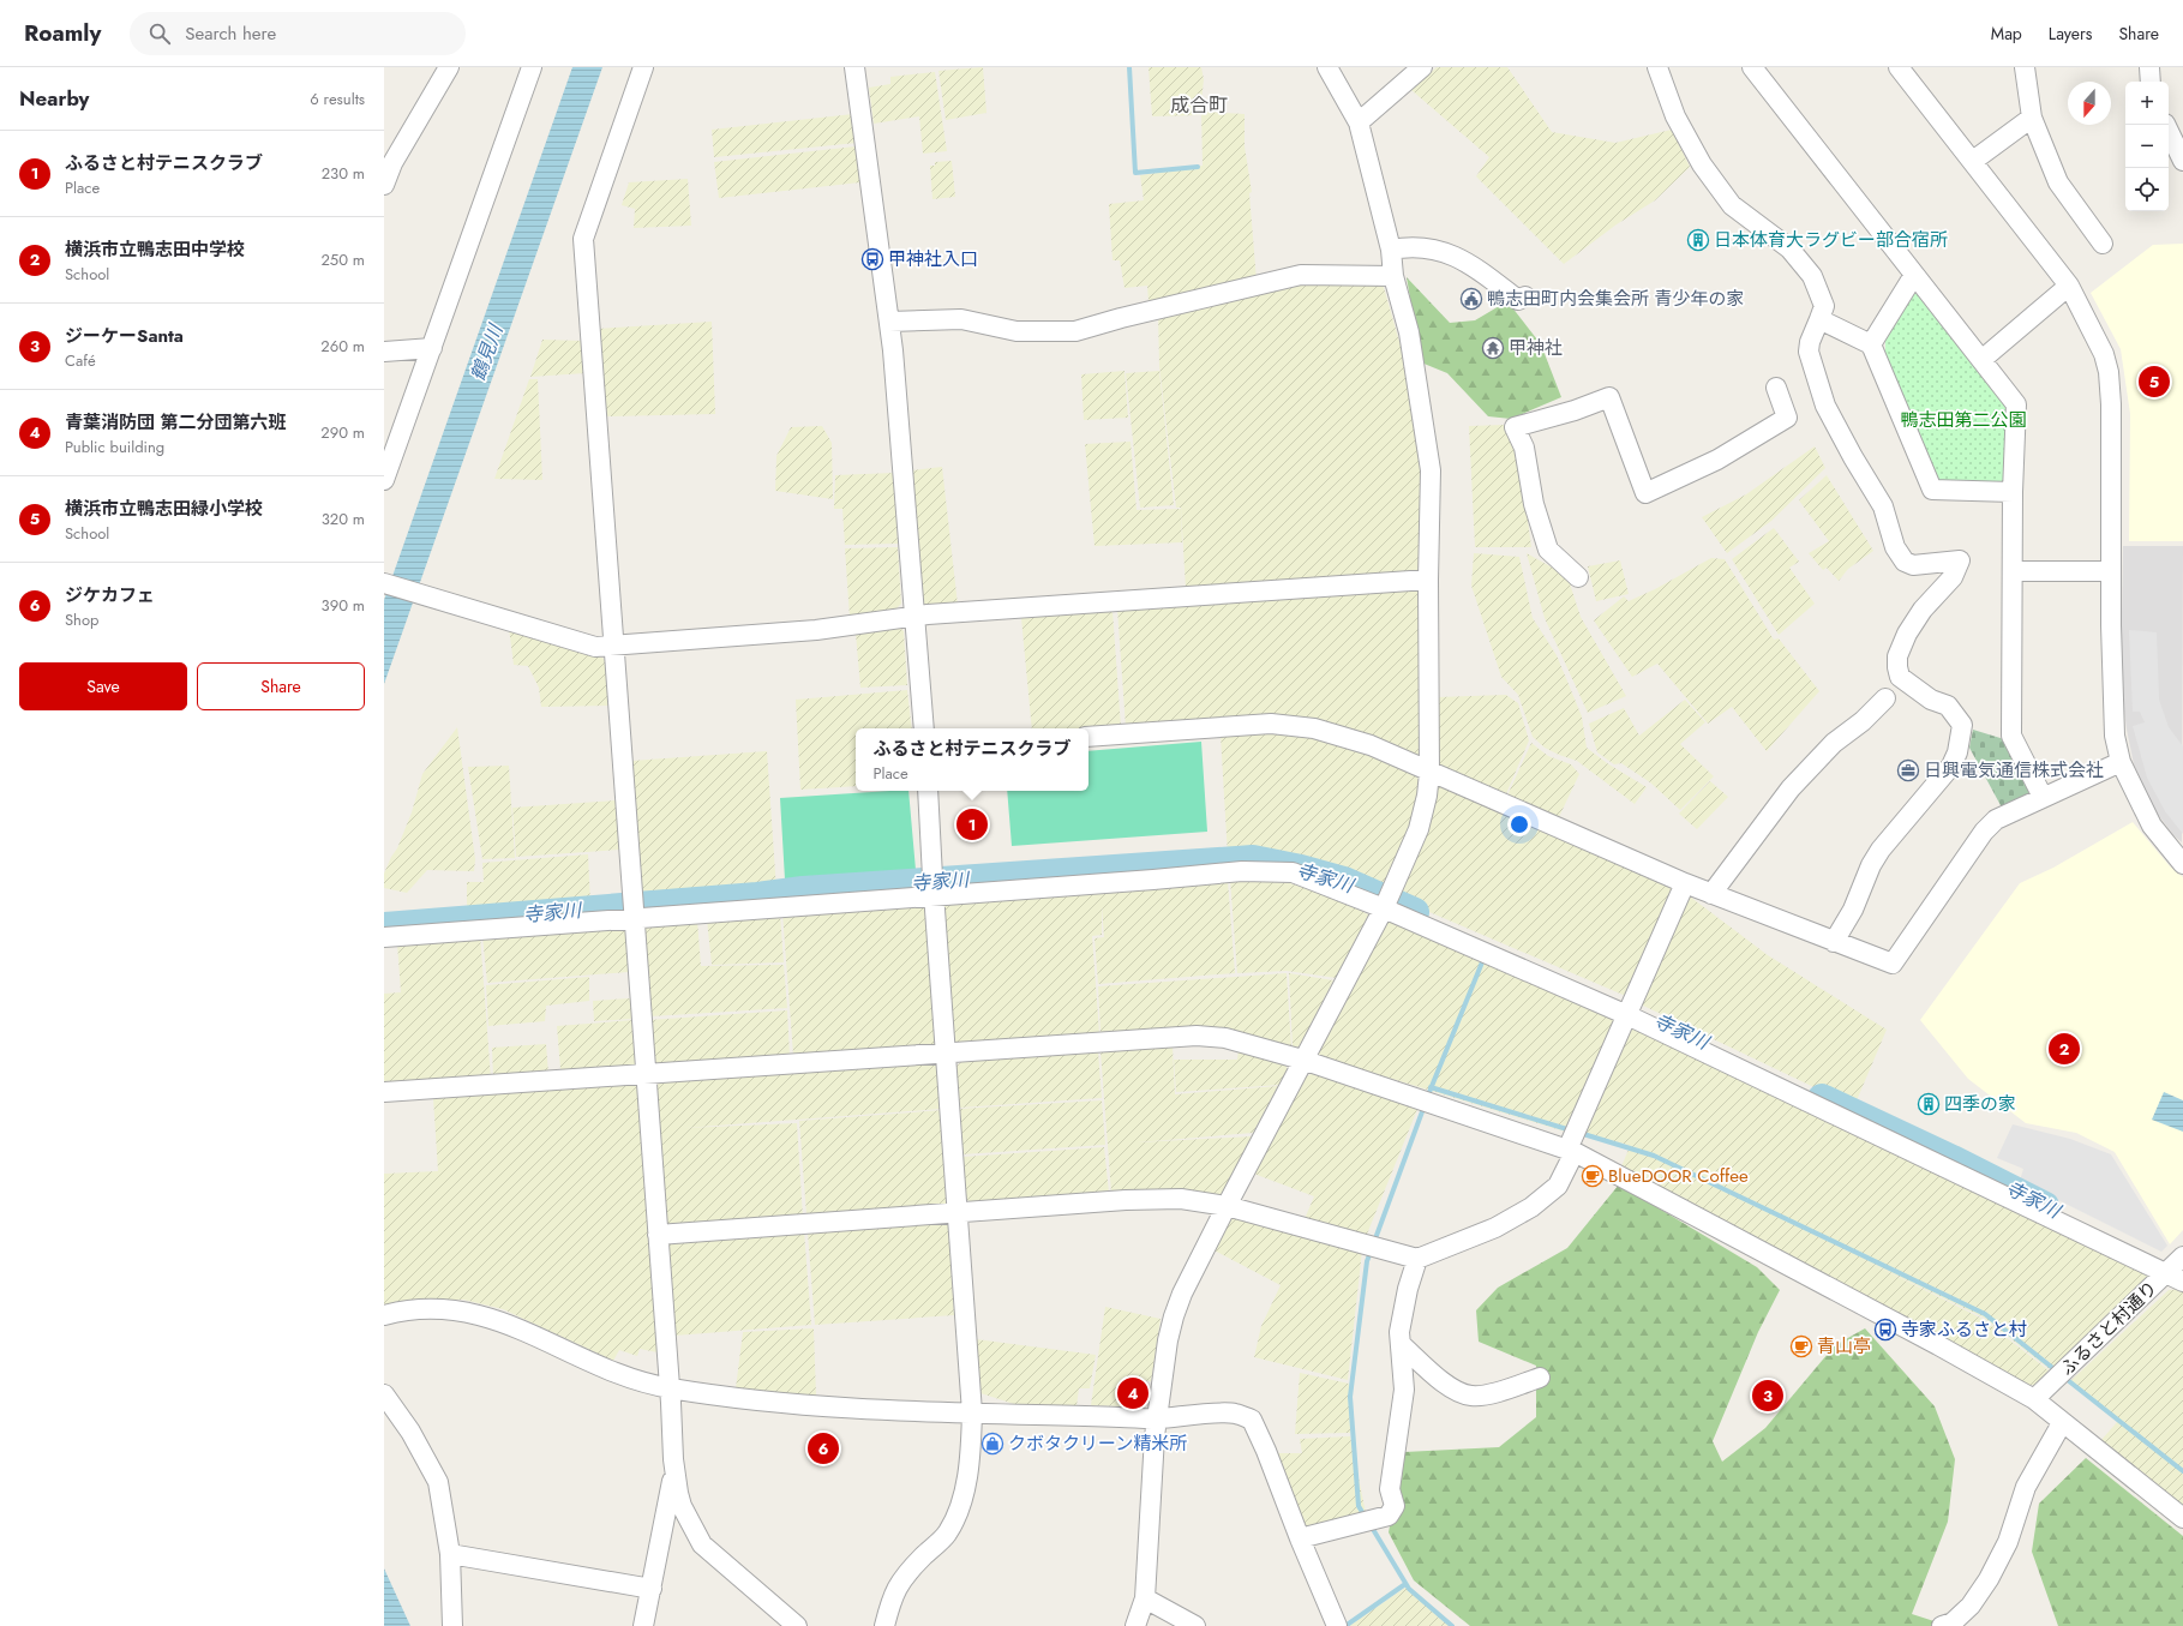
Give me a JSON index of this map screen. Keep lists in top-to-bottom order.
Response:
{
  "streets": {
    "street": ["ふるさと村通り"]
  },
  "districts": ["成合町"],
  "water": ["鶴見川", "寺家川"],
  "parks": ["鴨志田第二公園"],
  "places": {
    "building": ["日本体育大ラグビー部合宿所", "四季の家"],
    "bus stop": ["甲神社入口", "寺家ふるさと村"],
    "public building": ["鴨志田町内会集会所 青少年の家"],
    "temple": ["甲神社"],
    "office": ["日興電気通信株式会社"],
    "cafe": ["BlueDOOR Coffee", "青山亭"],
    "shop": ["クボタクリーン精米所"]
  },
  "north": "bottom",
  "page": {
    "header": "Roamly",
    "search": "Search here",
    "nav": ["Map", "Layers", "Share"],
    "heading": ["Nearby", "6 results"],
    "map_buttons": ["+", "−"],
    "list": [
      {
        "mark": "1",
        "name": "ふるさと村テニスクラブ",
        "note": "Place",
        "value": "230 m"
      },
      {
        "mark": "2",
        "name": "横浜市立鴨志田中学校",
        "note": "School",
        "value": "250 m"
      },
      {
        "mark": "3",
        "name": "ジーケーSanta",
        "note": "Café",
        "value": "260 m"
      },
      {
        "mark": "4",
        "name": "青葉消防団 第二分団第六班",
        "note": "Public building",
        "value": "290 m"
      },
      {
        "mark": "5",
        "name": "横浜市立鴨志田緑小学校",
        "note": "School",
        "value": "320 m"
      },
      {
        "mark": "6",
        "name": "ジケカフェ",
        "note": "Shop",
        "value": "390 m"
      }
    ],
    "pins": [
      "5",
      "1",
      "2",
      "4",
      "3",
      "6"
    ],
    "buttons": ["Save", "Share"],
    "popup": ["ふるさと村テニスクラブ", "Place"]
  }
}
